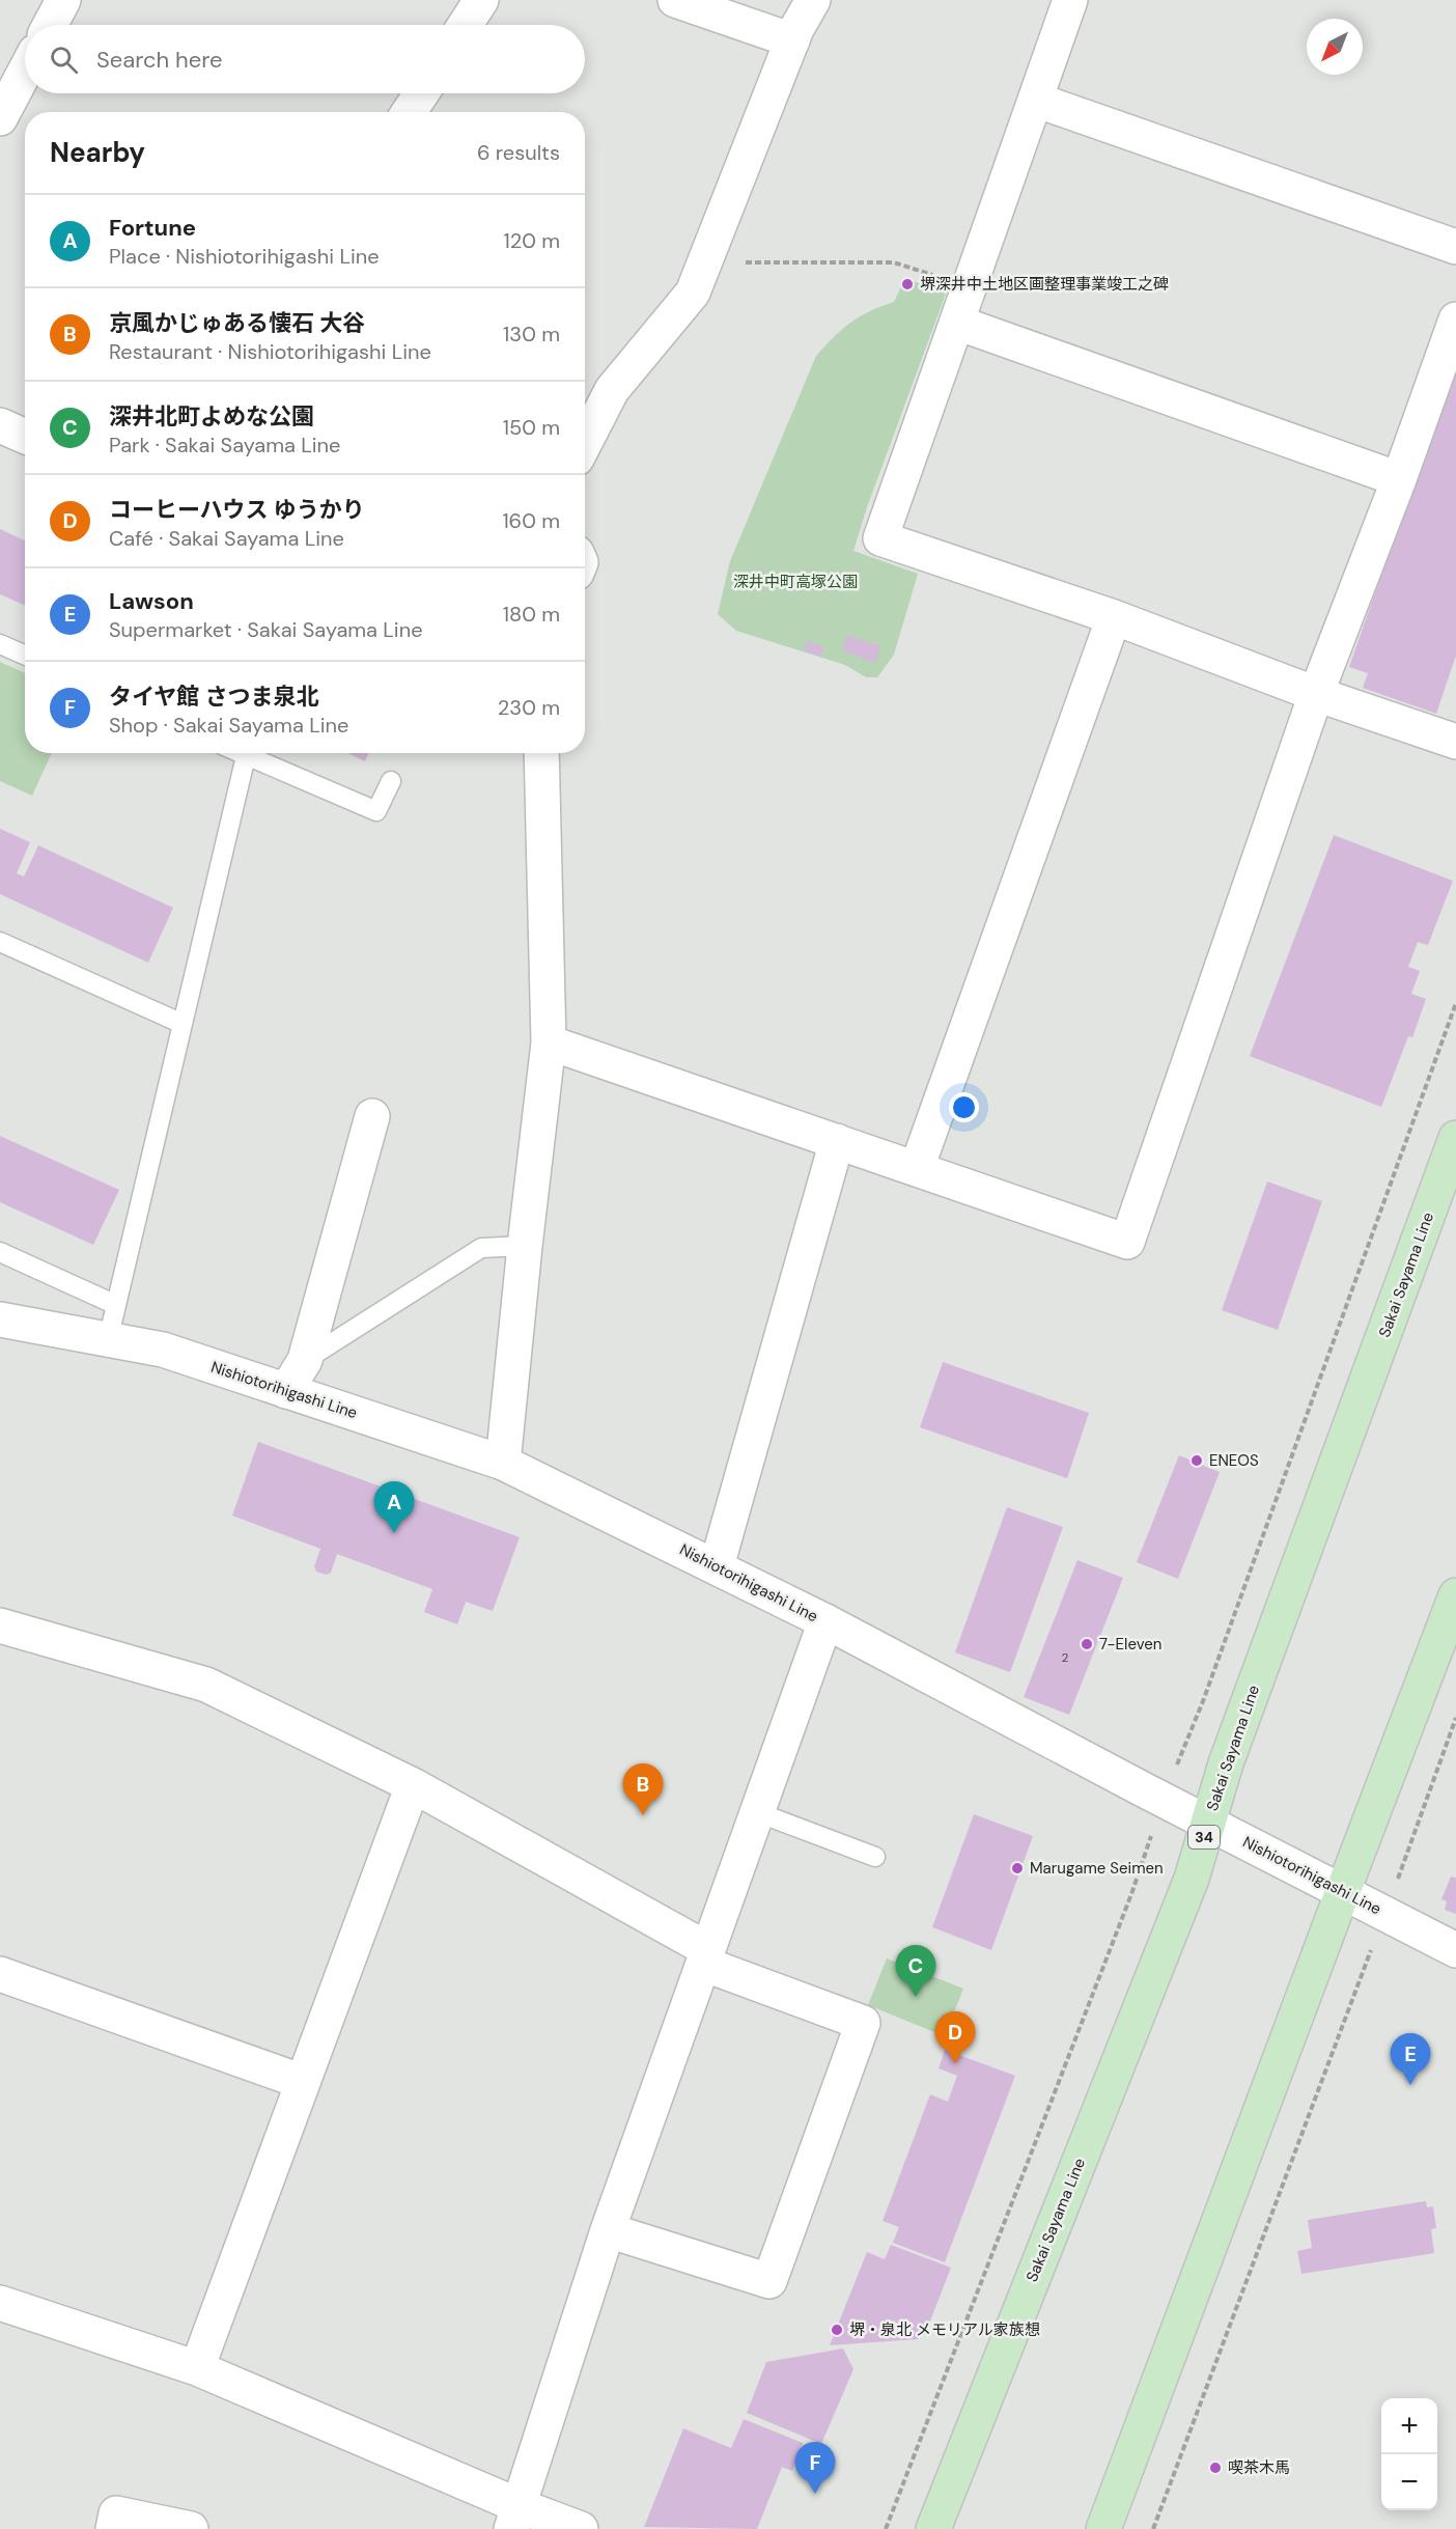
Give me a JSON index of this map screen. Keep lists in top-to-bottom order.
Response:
{
  "streets": {
    "main road": ["Sakai Sayama Line", "34"],
    "street": ["Nishiotorihigashi Line"]
  },
  "crossings": [
    ["Sakai Sayama Line", "Nishiotorihigashi Line"]
  ],
  "parks": ["深井中町高塚公園"],
  "places": [
    "堺深井中土地区画整理事業竣工之碑",
    "ENEOS",
    "7-Eleven",
    "Marugame Seimen",
    "堺・泉北 メモリアル家族想",
    "喫茶木馬"
  ],
  "house_numbers": ["2"],
  "north": "bottom left",
  "page": {
    "search": "Search here",
    "heading": ["Nearby", "6 results"],
    "list": [
      {
        "mark": "A",
        "name": "Fortune",
        "note": "Place · Nishiotorihigashi Line",
        "value": "120 m"
      },
      {
        "mark": "B",
        "name": "京風かじゅある懐石 大谷",
        "note": "Restaurant · Nishiotorihigashi Line",
        "value": "130 m"
      },
      {
        "mark": "C",
        "name": "深井北町よめな公園",
        "note": "Park · Sakai Sayama Line",
        "value": "150 m"
      },
      {
        "mark": "D",
        "name": "コーヒーハウス ゆうかり",
        "note": "Café · Sakai Sayama Line",
        "value": "160 m"
      },
      {
        "mark": "E",
        "name": "Lawson",
        "note": "Supermarket · Sakai Sayama Line",
        "value": "180 m"
      },
      {
        "mark": "F",
        "name": "タイヤ館 さつま泉北",
        "note": "Shop · Sakai Sayama Line",
        "value": "230 m"
      }
    ],
    "pins": [
      "A",
      "B",
      "C",
      "D",
      "E",
      "F"
    ],
    "map_buttons": ["+", "−"]
  }
}
